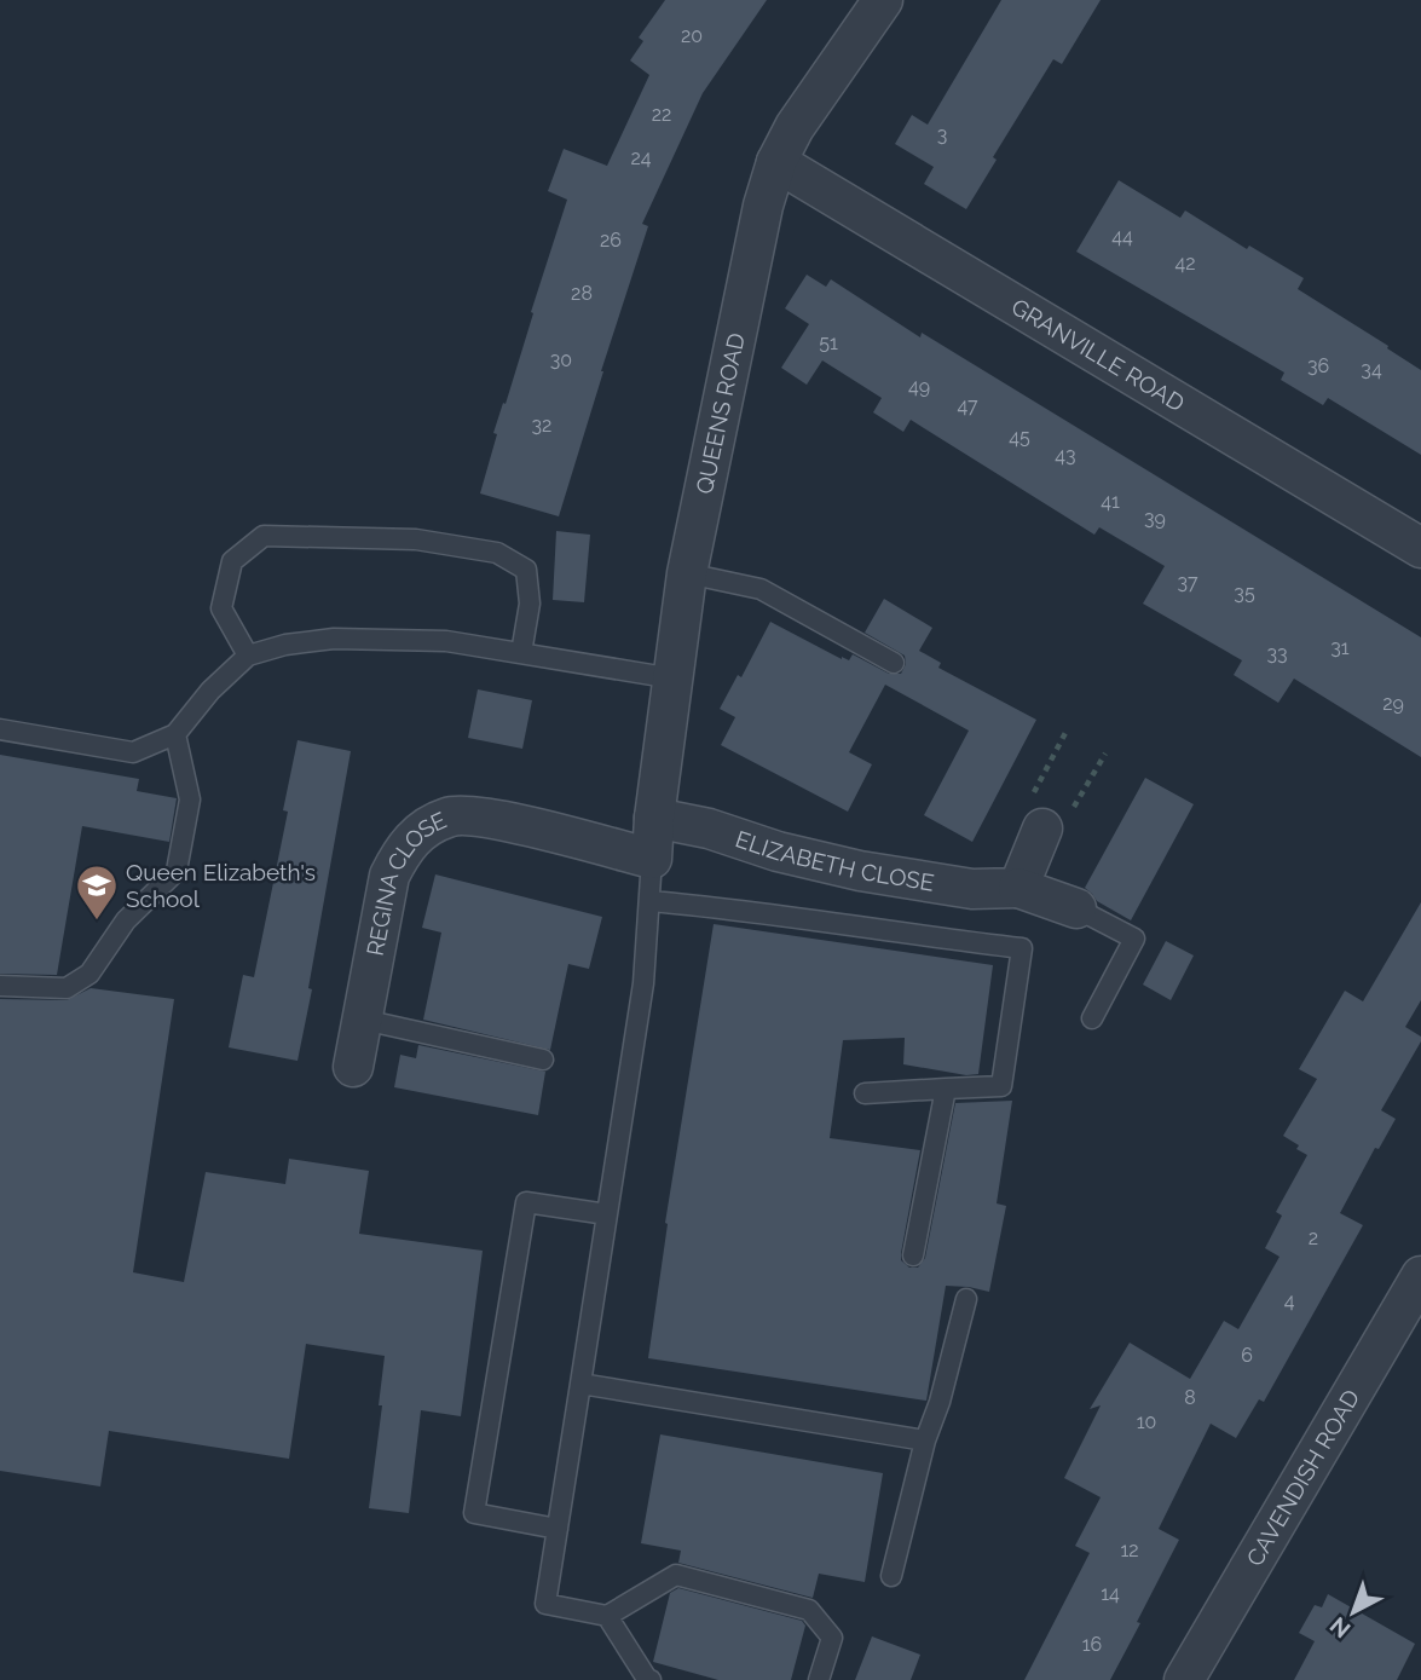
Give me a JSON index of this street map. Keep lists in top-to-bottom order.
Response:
{
  "streets": {
    "street": [
      "GRANVILLE ROAD",
      "QUEENS ROAD",
      "ELIZABETH CLOSE",
      "REGINA CLOSE",
      "CAVENDISH ROAD"
    ]
  },
  "crossings": [
    ["GRANVILLE ROAD", "QUEENS ROAD"],
    ["QUEENS ROAD", "ELIZABETH CLOSE"],
    ["QUEENS ROAD", "REGINA CLOSE"]
  ],
  "places": {
    "school or university": ["Queen Elizabeth's School"]
  },
  "house_numbers": [
    "20",
    "22",
    "3",
    "24",
    "44",
    "26",
    "42",
    "28",
    "51",
    "30",
    "36",
    "34",
    "49",
    "47",
    "32",
    "45",
    "43",
    "41",
    "39",
    "37",
    "35",
    "31",
    "33",
    "29",
    "2",
    "4",
    "6",
    "8",
    "10",
    "12",
    "14",
    "16"
  ],
  "north": "bottom left"
}
